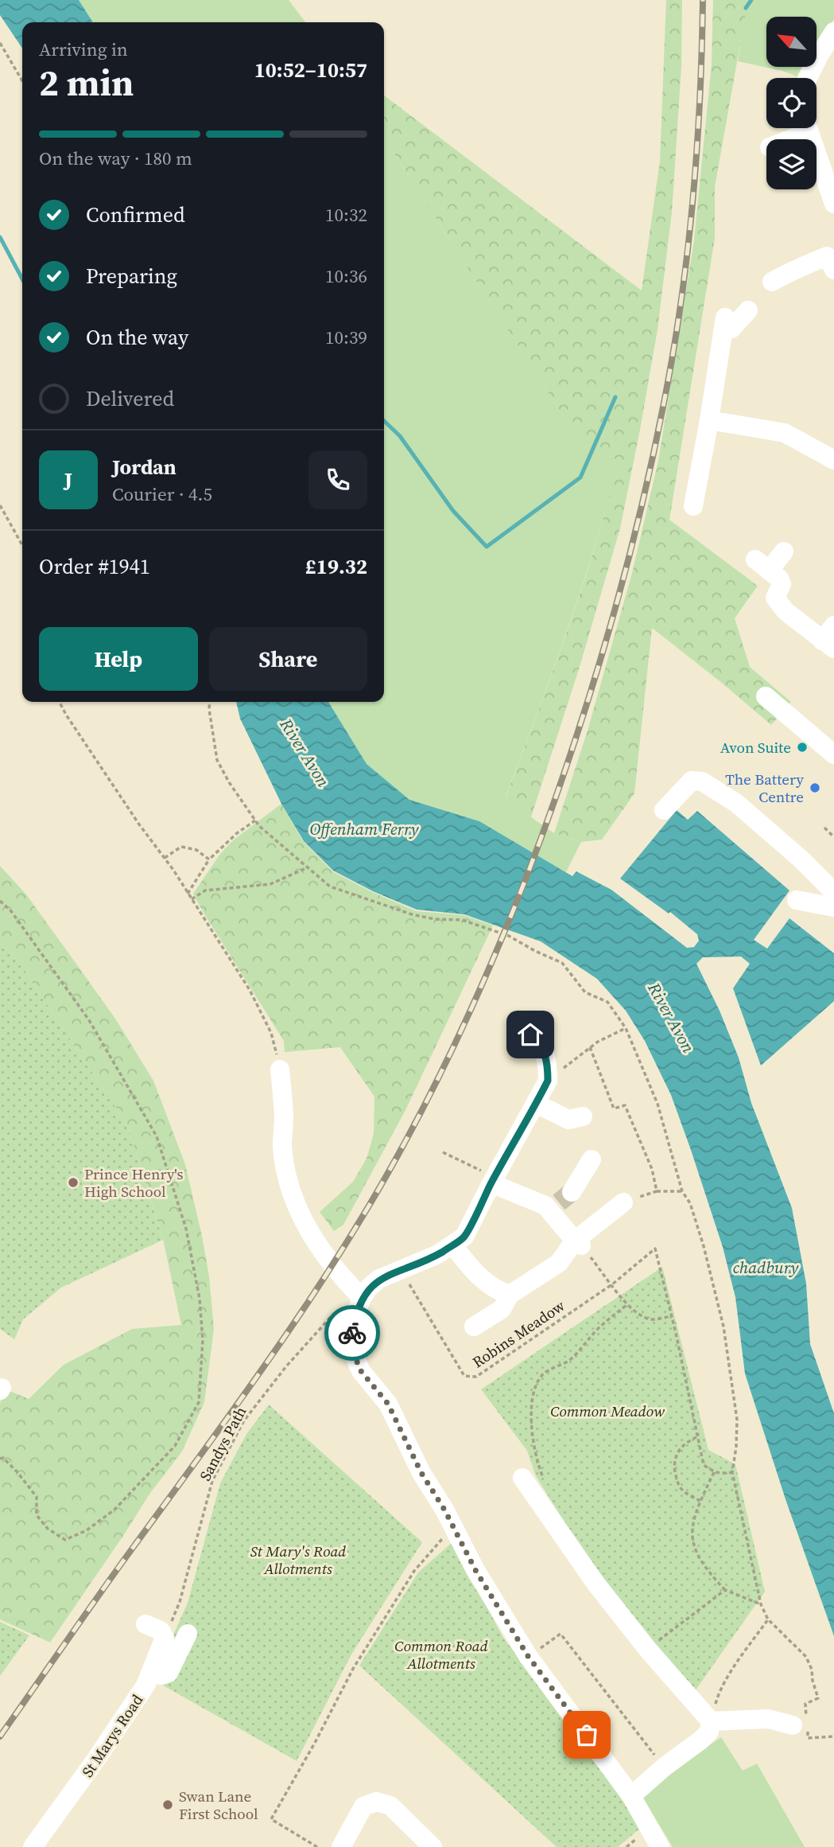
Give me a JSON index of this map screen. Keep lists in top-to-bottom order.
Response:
{
  "streets": {
    "street": ["St Marys Road"],
    "path": ["Robins Meadow", "Sandys Path"]
  },
  "crossings": [
    ["Sandys Path", "St Marys Road"]
  ],
  "water": ["River Avon", "Offenham Ferry", "chadbury"],
  "parks": ["Common Meadow", "St Mary's Road Allotments", "Common Road Allotments"],
  "places": [
    "Avon Suite",
    "The Battery Centre",
    "Prince Henry's High School",
    "Swan Lane First School"
  ],
  "north": "top left",
  "page": {
    "heading": ["2 min", "Arriving in", "10:52–10:57"],
    "panel": [
      "Jordan",
      "Courier · 4.5",
      "Order #1941",
      "£19.32"
    ],
    "bar": "On the way · 180 m",
    "list": [
      ["Confirmed", "10:32"],
      ["Preparing", "10:36"],
      ["On the way", "10:39"],
      "Delivered"
    ],
    "round": "J",
    "buttons": ["Help", "Share"]
  }
}
